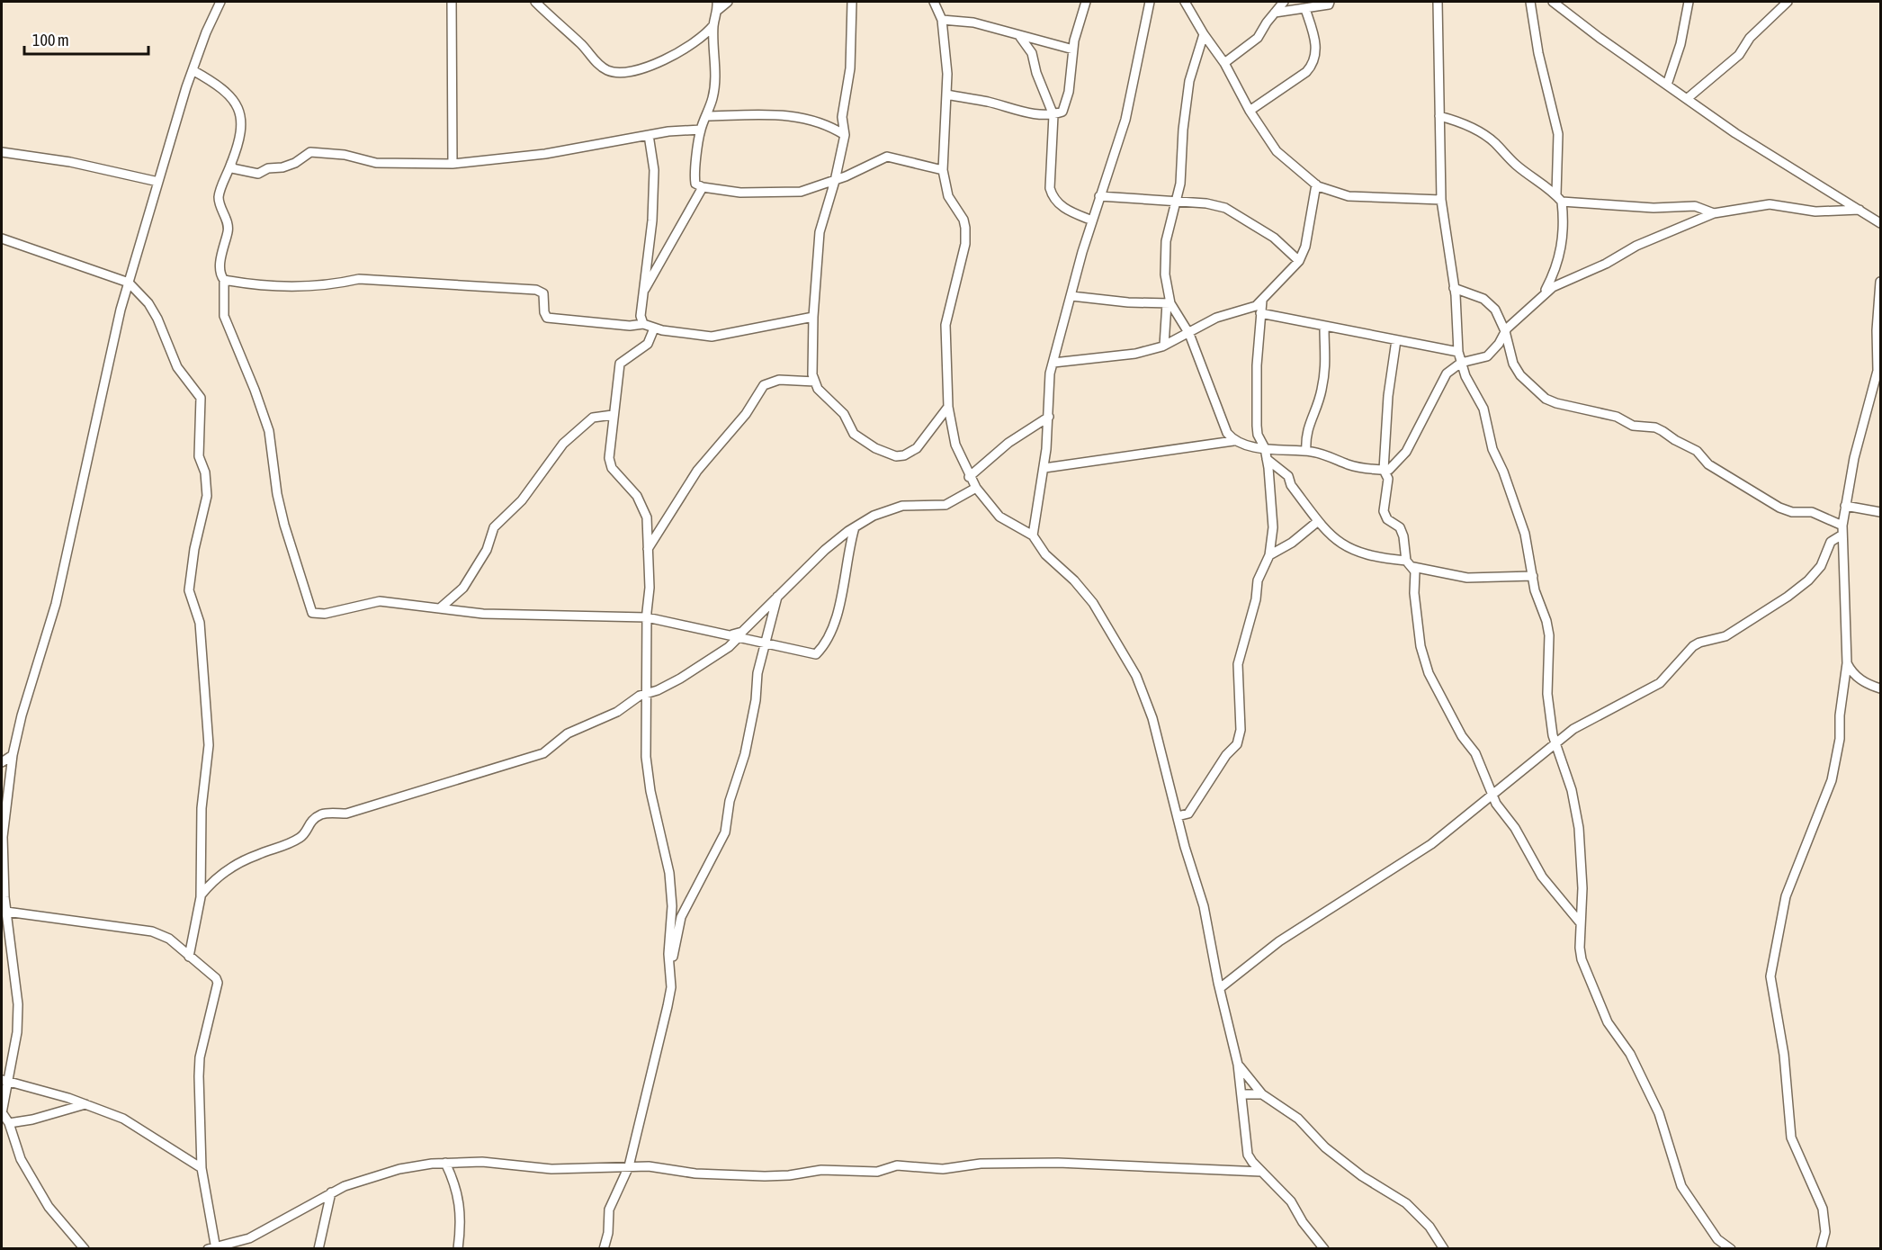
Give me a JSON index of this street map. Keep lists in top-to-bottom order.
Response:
{
  "scale_bar": "100 m"
}
